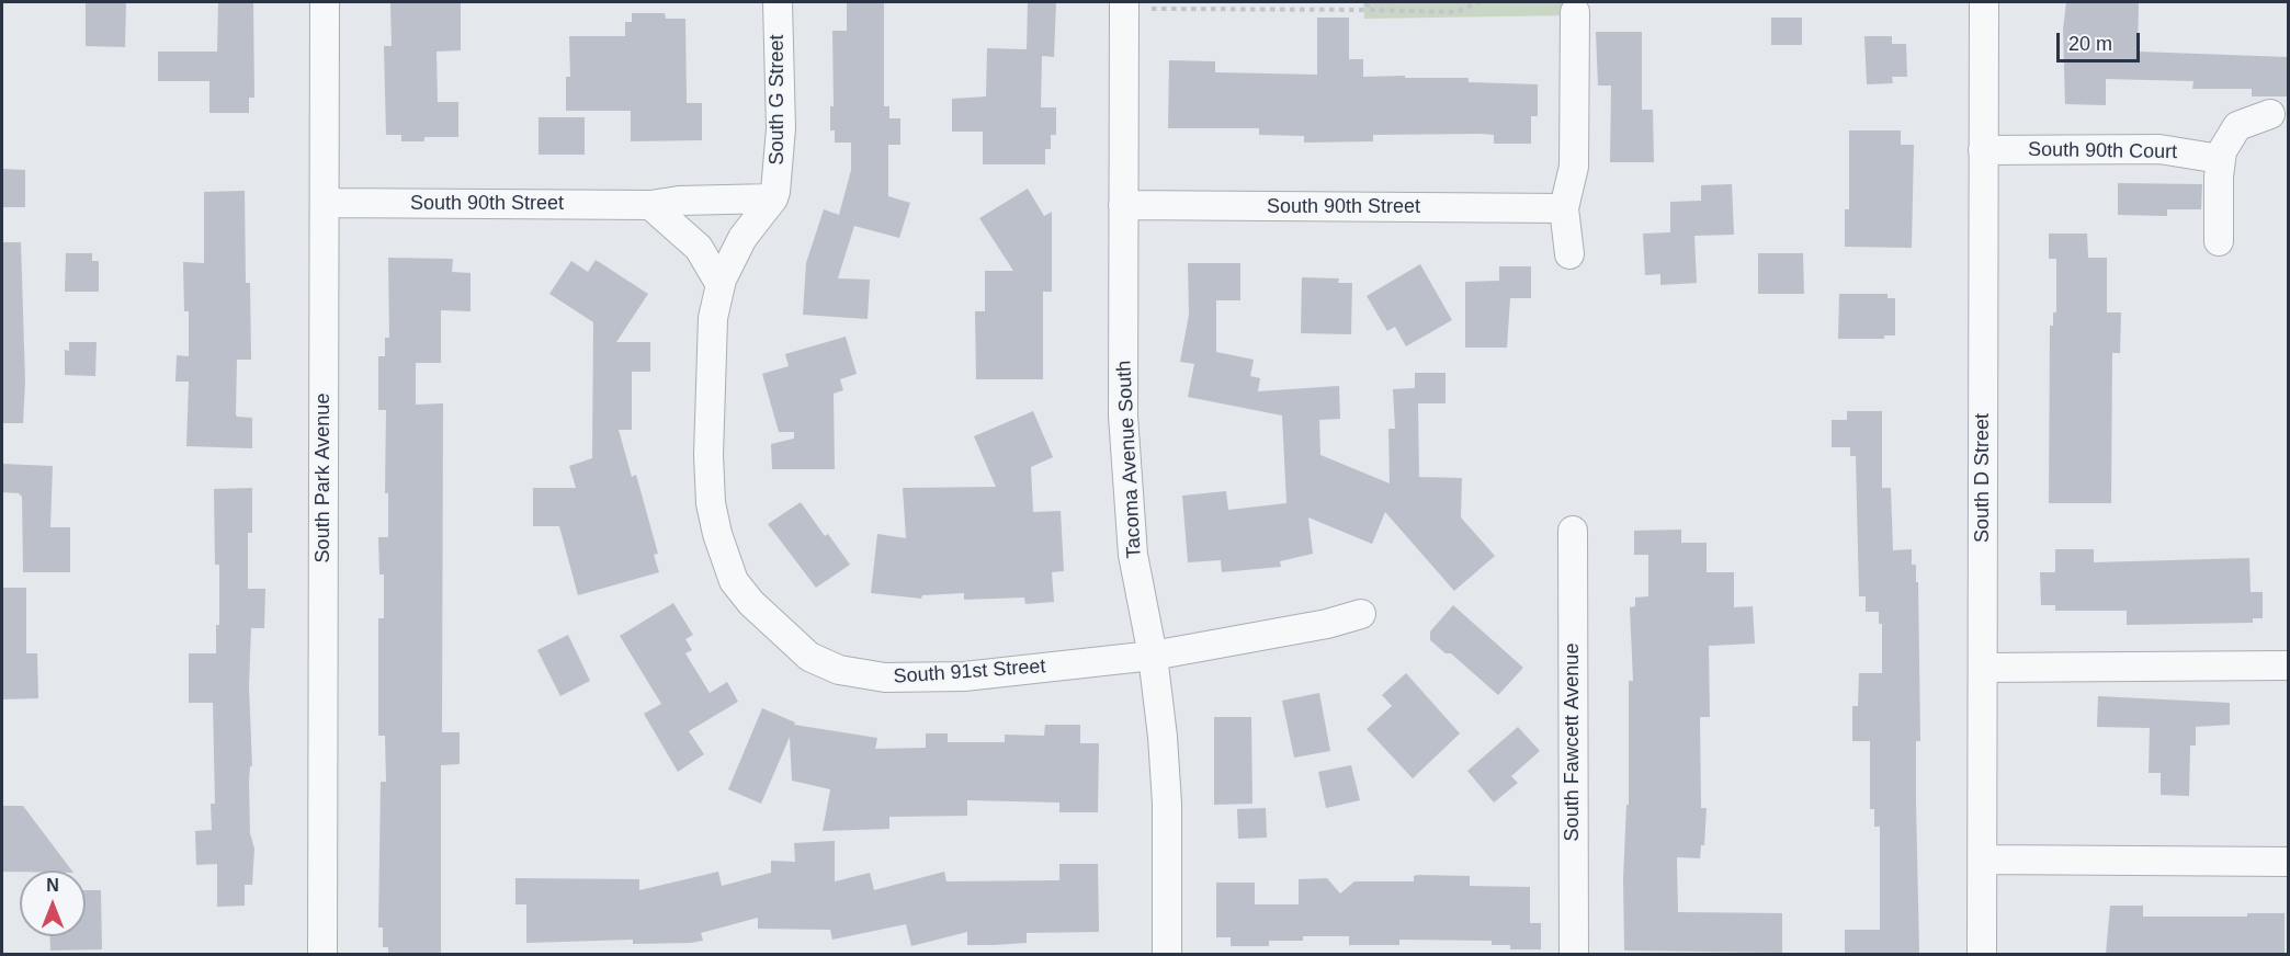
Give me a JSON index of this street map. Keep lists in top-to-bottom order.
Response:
{
  "streets": {
    "street": [
      "South G Street",
      "South 90th Court",
      "South 90th Street",
      "Tacoma Avenue South",
      "South Park Avenue",
      "South D Street",
      "South 91st Street",
      "South Fawcett Avenue"
    ]
  },
  "crossings": [
    ["South G Street", "South 90th Street"],
    ["South G Street", "South 91st Street"],
    ["South 90th Court", "South D Street"],
    ["South 90th Street", "Tacoma Avenue South"],
    ["South 90th Street", "South Park Avenue"],
    ["South 90th Street", "South 91st Street"],
    ["Tacoma Avenue South", "South 91st Street"]
  ],
  "scale_bar": "20 m",
  "north": "top"
}
